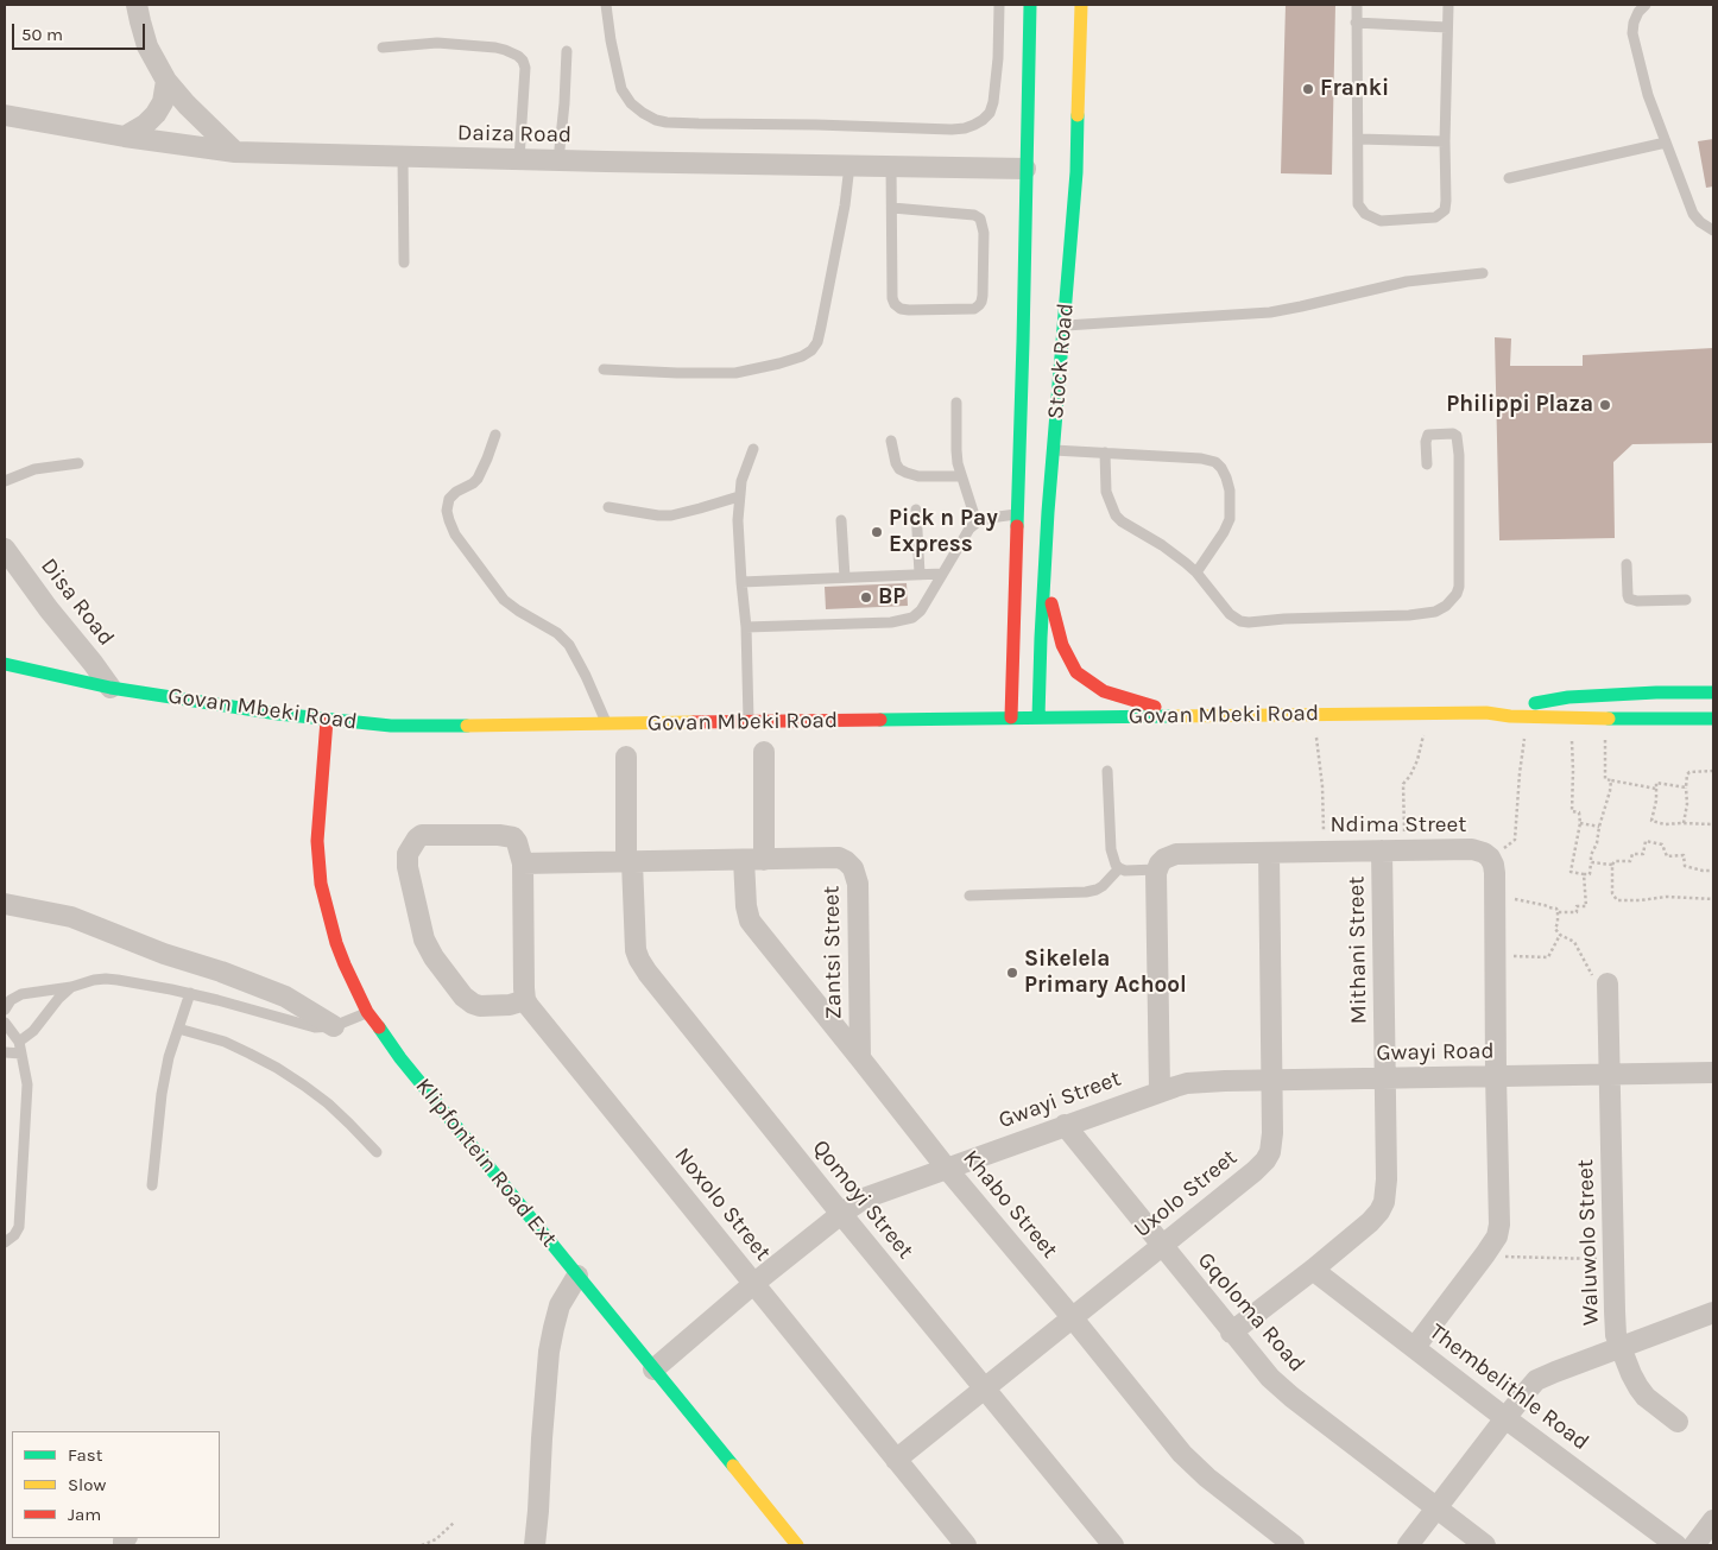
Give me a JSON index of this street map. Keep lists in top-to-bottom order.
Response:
{
  "streets": {
    "main road": ["Stock Road", "Govan Mbeki Road", "Klipfontein Road Ext"],
    "street": [
      "Daiza Road",
      "Disa Road",
      "Ndima Street",
      "Mithani Street",
      "Zantsi Street",
      "Gwayi Road",
      "Gwayi Street",
      "Uxolo Street",
      "Qomoyi Street",
      "Noxolo Street",
      "Khabo Street",
      "Waluwolo Street",
      "Gqoloma Road",
      "Thembelithle Road"
    ]
  },
  "crossings": [
    ["Daiza Road", "Stock Road"],
    ["Stock Road", "Govan Mbeki Road"],
    ["Disa Road", "Govan Mbeki Road"],
    ["Govan Mbeki Road", "Klipfontein Road Ext"],
    ["Ndima Street", "Mithani Street"],
    ["Ndima Street", "Gwayi Road"],
    ["Ndima Street", "Uxolo Street"],
    ["Ndima Street", "Thembelithle Road"],
    ["Mithani Street", "Gwayi Road"],
    ["Mithani Street", "Gqoloma Road"],
    ["Mithani Street", "Thembelithle Road"],
    ["Zantsi Street", "Qomoyi Street"],
    ["Zantsi Street", "Khabo Street"],
    ["Gwayi Road", "Gwayi Street"],
    ["Gwayi Road", "Uxolo Street"],
    ["Gwayi Road", "Waluwolo Street"],
    ["Gwayi Street", "Klipfontein Road Ext"],
    ["Gwayi Street", "Qomoyi Street"],
    ["Gwayi Street", "Noxolo Street"],
    ["Gwayi Street", "Khabo Street"],
    ["Gwayi Street", "Gqoloma Road"],
    ["Uxolo Street", "Qomoyi Street"],
    ["Uxolo Street", "Noxolo Street"],
    ["Uxolo Street", "Khabo Street"],
    ["Uxolo Street", "Gqoloma Road"]
  ],
  "places": [
    "Franki",
    "Philippi Plaza",
    "Pick n Pay Express",
    "BP",
    "Sikelela Primary Achool"
  ],
  "legend": ["Fast", "Slow", "Jam"],
  "scale_bar": "50 m"
}
